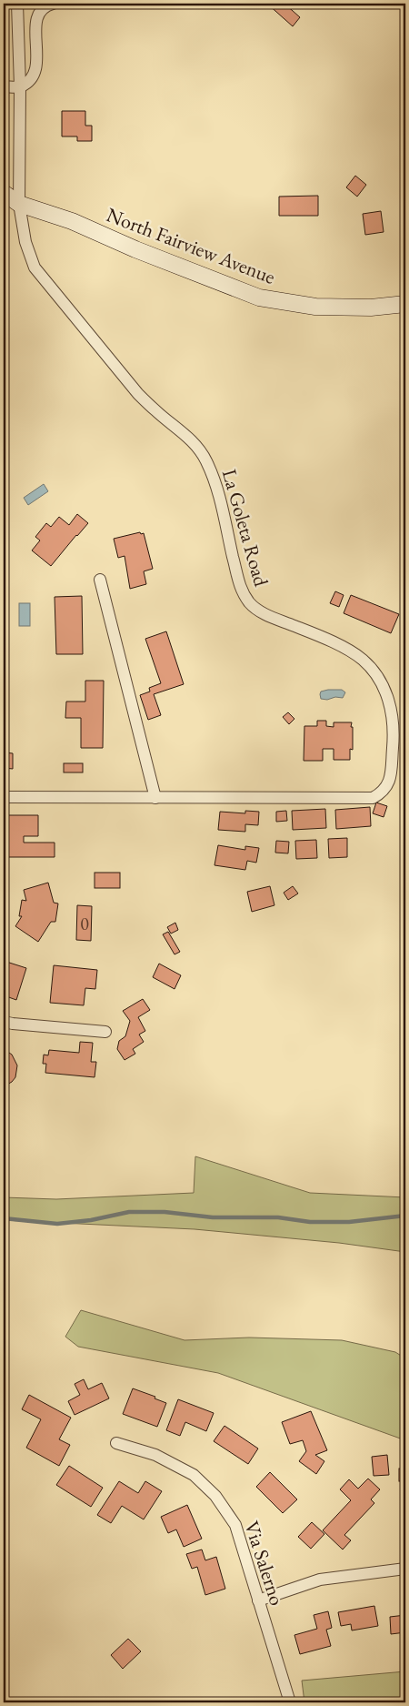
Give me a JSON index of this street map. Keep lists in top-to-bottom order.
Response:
{
  "streets": {
    "street": ["North Fairview Avenue", "La Goleta Road", "Via Salerno"]
  },
  "crossings": [
    ["North Fairview Avenue", "La Goleta Road"]
  ],
  "house_numbers": ["0"]
}
